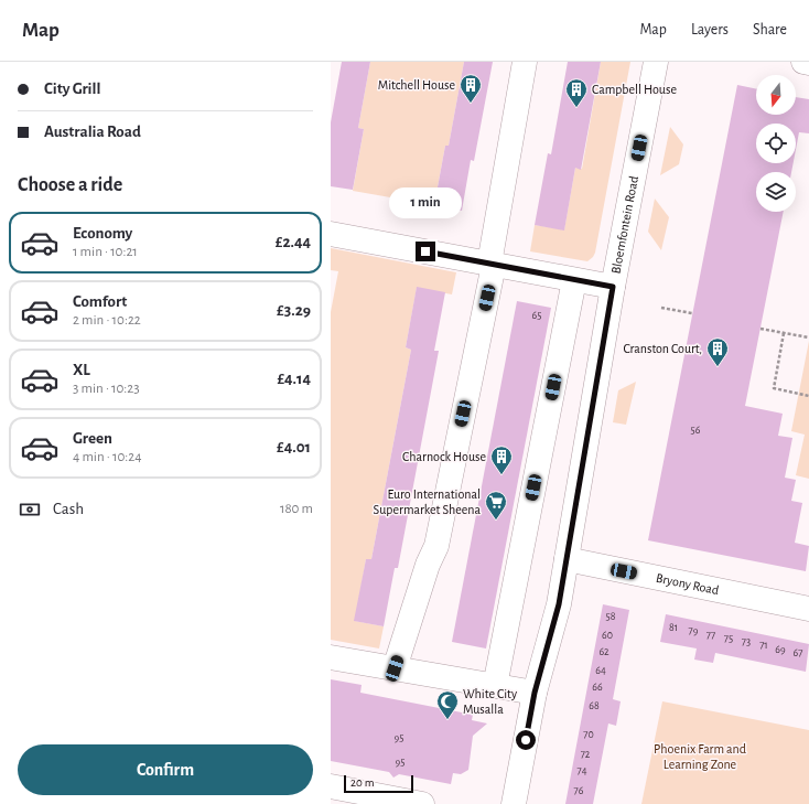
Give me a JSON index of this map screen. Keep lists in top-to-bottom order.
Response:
{
  "streets": {
    "street": ["Bloemfontein Road", "Bryony Road"]
  },
  "crossings": [
    ["Bloemfontein Road", "Bryony Road"]
  ],
  "parks": ["Phoenix Farm and Learning Zone"],
  "places": {
    "building": [
      "Mitchell House",
      "Campbell House",
      "Cranston Court,",
      "Charnock House"
    ],
    "supermarket": ["Euro International Supermarket Sheena"],
    "mosque": ["White City Musalla"]
  },
  "house_numbers": [
    "65",
    "56",
    "58",
    "81",
    "79",
    "60",
    "77",
    "75",
    "73",
    "71",
    "69",
    "62",
    "67",
    "64",
    "66",
    "68",
    "70",
    "95",
    "72",
    "95",
    "74",
    "76"
  ],
  "scale_bar": "20 m",
  "north": "bottom",
  "page": {
    "header": "Map",
    "nav": ["Map", "Layers", "Share"],
    "banner": ["City Grill", "Australia Road"],
    "heading": "Choose a ride",
    "bubble": "1 min",
    "list": [
      {
        "name": "Economy",
        "note": "1 min · 10:21",
        "value": "£2.44"
      },
      {
        "name": "Comfort",
        "note": "2 min · 10:22",
        "value": "£3.29"
      },
      {
        "name": "XL",
        "note": "3 min · 10:23",
        "value": "£4.14"
      },
      {
        "name": "Green",
        "note": "4 min · 10:24",
        "value": "£4.01"
      }
    ],
    "pay": ["Cash", "180 m"],
    "buttons": "Confirm",
    "scale": "20 m"
  }
}
